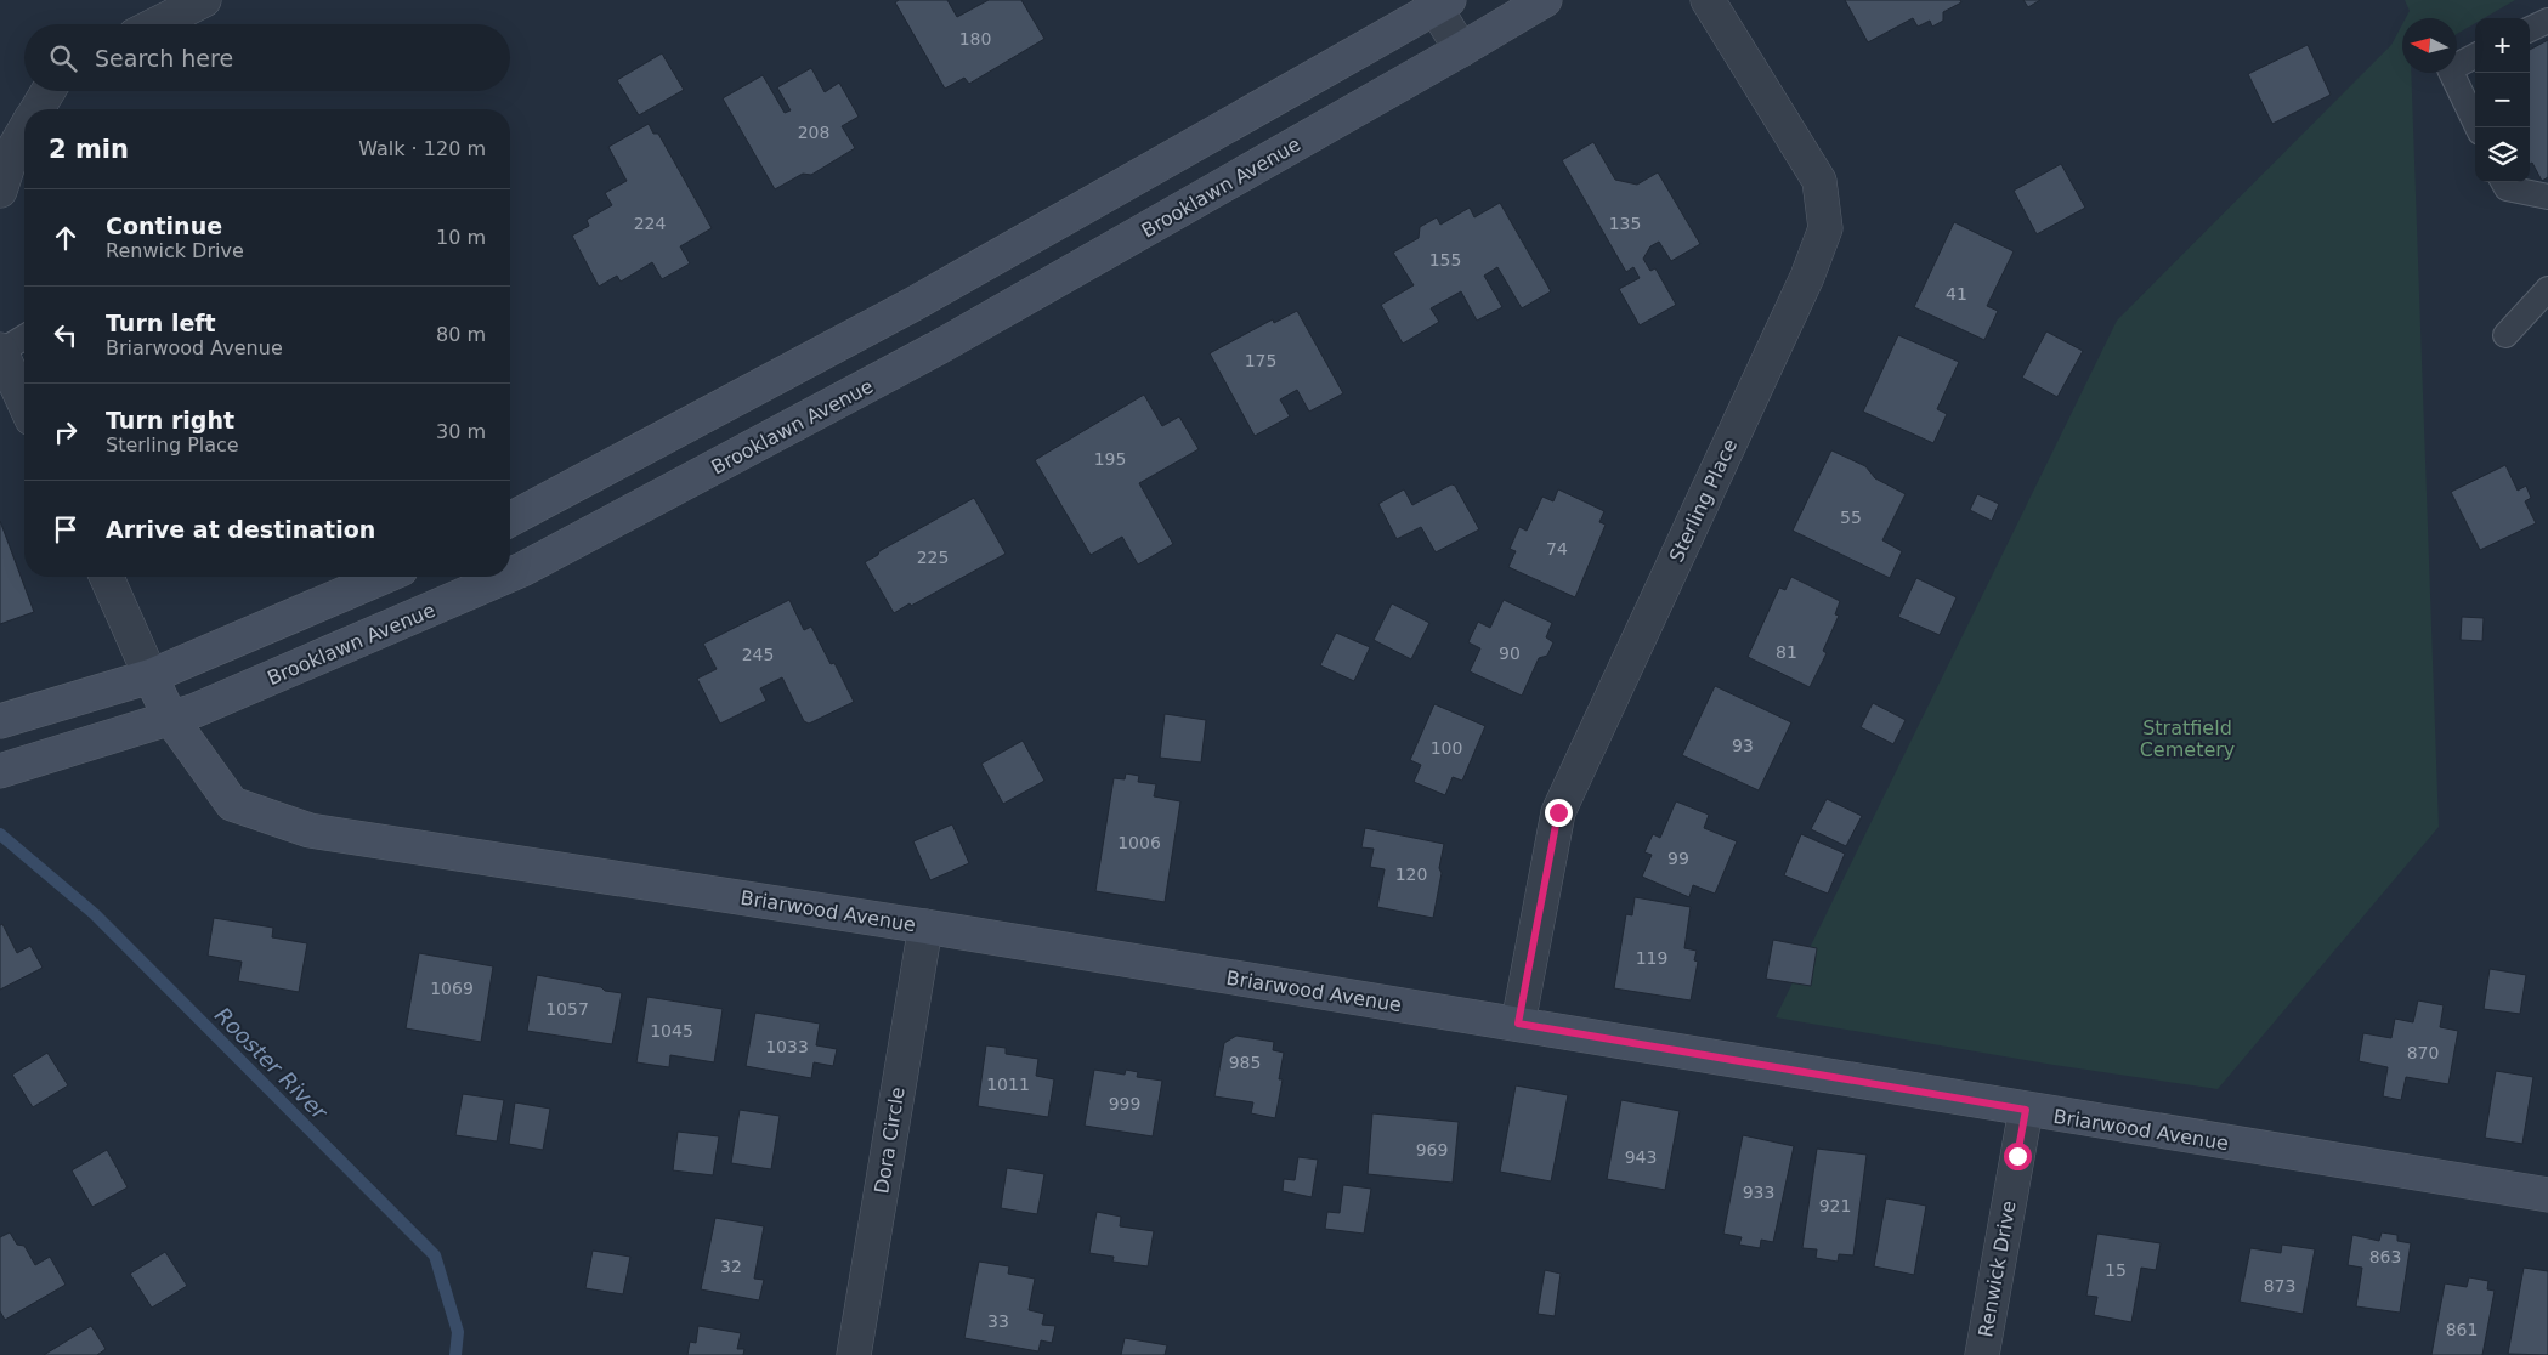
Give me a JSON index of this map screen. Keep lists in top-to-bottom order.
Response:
{
  "streets": {
    "main road": ["Brooklawn Avenue", "Briarwood Avenue"],
    "street": ["Sterling Place", "Dora Circle", "Renwick Drive"]
  },
  "crossings": [
    ["Brooklawn Avenue", "Briarwood Avenue"],
    ["Sterling Place", "Briarwood Avenue"],
    ["Briarwood Avenue", "Dora Circle"],
    ["Briarwood Avenue", "Renwick Drive"]
  ],
  "water": ["Rooster River"],
  "parks": ["Stratfield Cemetery"],
  "house_numbers": [
    "180",
    "208",
    "224",
    "135",
    "155",
    "41",
    "175",
    "195",
    "55",
    "74",
    "225",
    "81",
    "90",
    "245",
    "93",
    "100",
    "1006",
    "99",
    "120",
    "119",
    "1069",
    "1057",
    "1045",
    "1033",
    "870",
    "985",
    "1011",
    "999",
    "969",
    "943",
    "933",
    "921",
    "863",
    "32",
    "15",
    "873",
    "33",
    "861"
  ],
  "north": "left",
  "page": {
    "map_buttons": ["+", "−"],
    "search": "Search here",
    "heading": ["2 min", "Walk · 120 m"],
    "list": [
      ["Continue", "Renwick Drive", "10 m"],
      ["Turn left", "Briarwood Avenue", "80 m"],
      ["Turn right", "Sterling Place", "30 m"],
      "Arrive at destination"
    ]
  }
}
